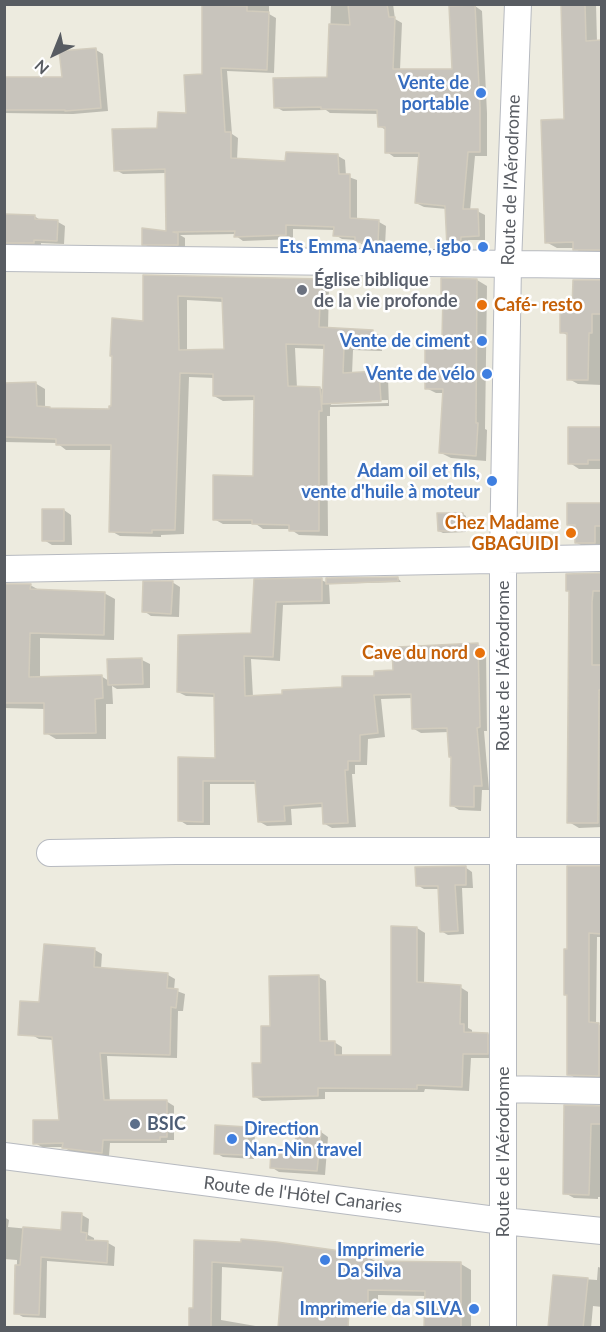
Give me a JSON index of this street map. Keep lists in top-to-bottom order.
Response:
{
  "streets": {
    "street": ["Route de l'Aérodrome", "Route de l'Hôtel Canaries"]
  },
  "crossings": [
    ["Route de l'Aérodrome", "Route de l'Hôtel Canaries"]
  ],
  "places": [
    "Vente de portable",
    "Ets Emma Anaeme, igbo",
    "Église biblique de la vie profonde",
    "Café- resto",
    "Vente de ciment",
    "Vente de vélo",
    "Adam oil et fils, vente d'huile à moteur",
    "Chez Madame GBAGUIDI",
    "Cave du nord",
    "BSIC",
    "Direction Nan-Nin travel",
    "Imprimerie Da Silva",
    "Imprimerie da SILVA"
  ],
  "north": "bottom left"
}
